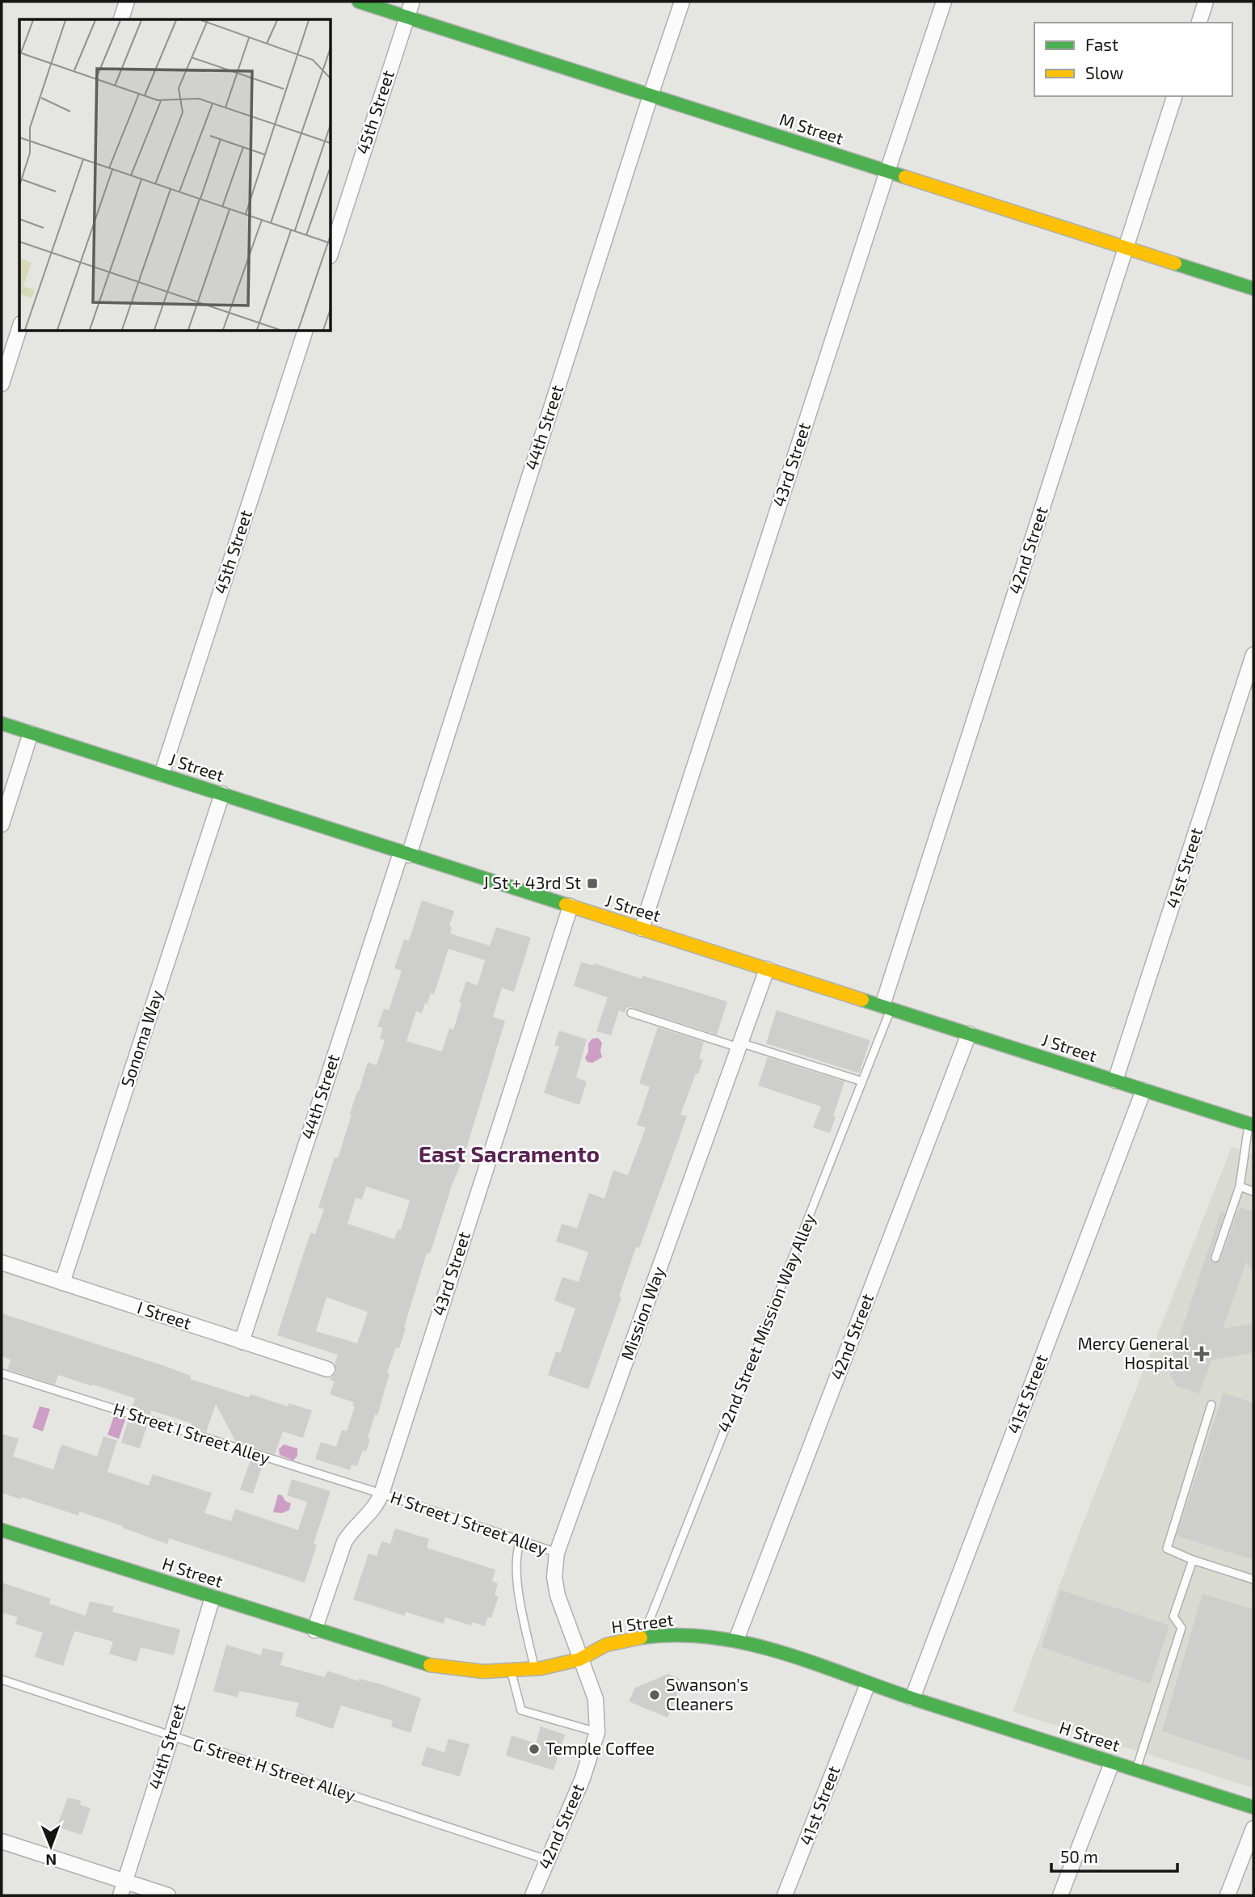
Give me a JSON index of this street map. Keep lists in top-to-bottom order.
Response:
{
  "streets": {
    "main road": ["M Street", "J Street", "H Street"],
    "street": [
      "45th Street",
      "44th Street",
      "43rd Street",
      "42nd Street",
      "41st Street",
      "Sonoma Way",
      "Mission Way",
      "I Street"
    ],
    "lane": [
      "42nd Street Mission Way Alley",
      "H Street I Street Alley",
      "H Street J Street Alley",
      "G Street H Street Alley"
    ]
  },
  "crossings": [
    ["45th Street", "M Street"],
    ["45th Street", "J Street"],
    ["M Street", "44th Street"],
    ["M Street", "43rd Street"],
    ["M Street", "42nd Street"],
    ["44th Street", "J Street"],
    ["44th Street", "I Street"],
    ["44th Street", "H Street"],
    ["44th Street", "G Street H Street Alley"],
    ["43rd Street", "J Street"],
    ["43rd Street", "H Street I Street Alley"],
    ["43rd Street", "H Street J Street Alley"],
    ["43rd Street", "H Street"],
    ["42nd Street", "J Street"],
    ["42nd Street", "Mission Way"],
    ["42nd Street", "42nd Street Mission Way Alley"],
    ["42nd Street", "H Street"],
    ["42nd Street", "G Street H Street Alley"],
    ["J Street", "41st Street"],
    ["J Street", "Sonoma Way"],
    ["J Street", "Mission Way"],
    ["J Street", "42nd Street Mission Way Alley"],
    ["41st Street", "H Street"],
    ["Sonoma Way", "I Street"],
    ["Mission Way", "H Street J Street Alley"],
    ["Mission Way", "H Street"],
    ["42nd Street Mission Way Alley", "H Street"],
    ["H Street I Street Alley", "H Street J Street Alley"]
  ],
  "districts": ["East Sacramento"],
  "places": {
    "transit": ["J St + 43rd St"],
    "health": ["Mercy General Hospital"],
    "other": ["Swanson's Cleaners", "Temple Coffee"]
  },
  "legend": ["Fast", "Slow"],
  "scale_bar": "50 m",
  "north": "bottom"
}
